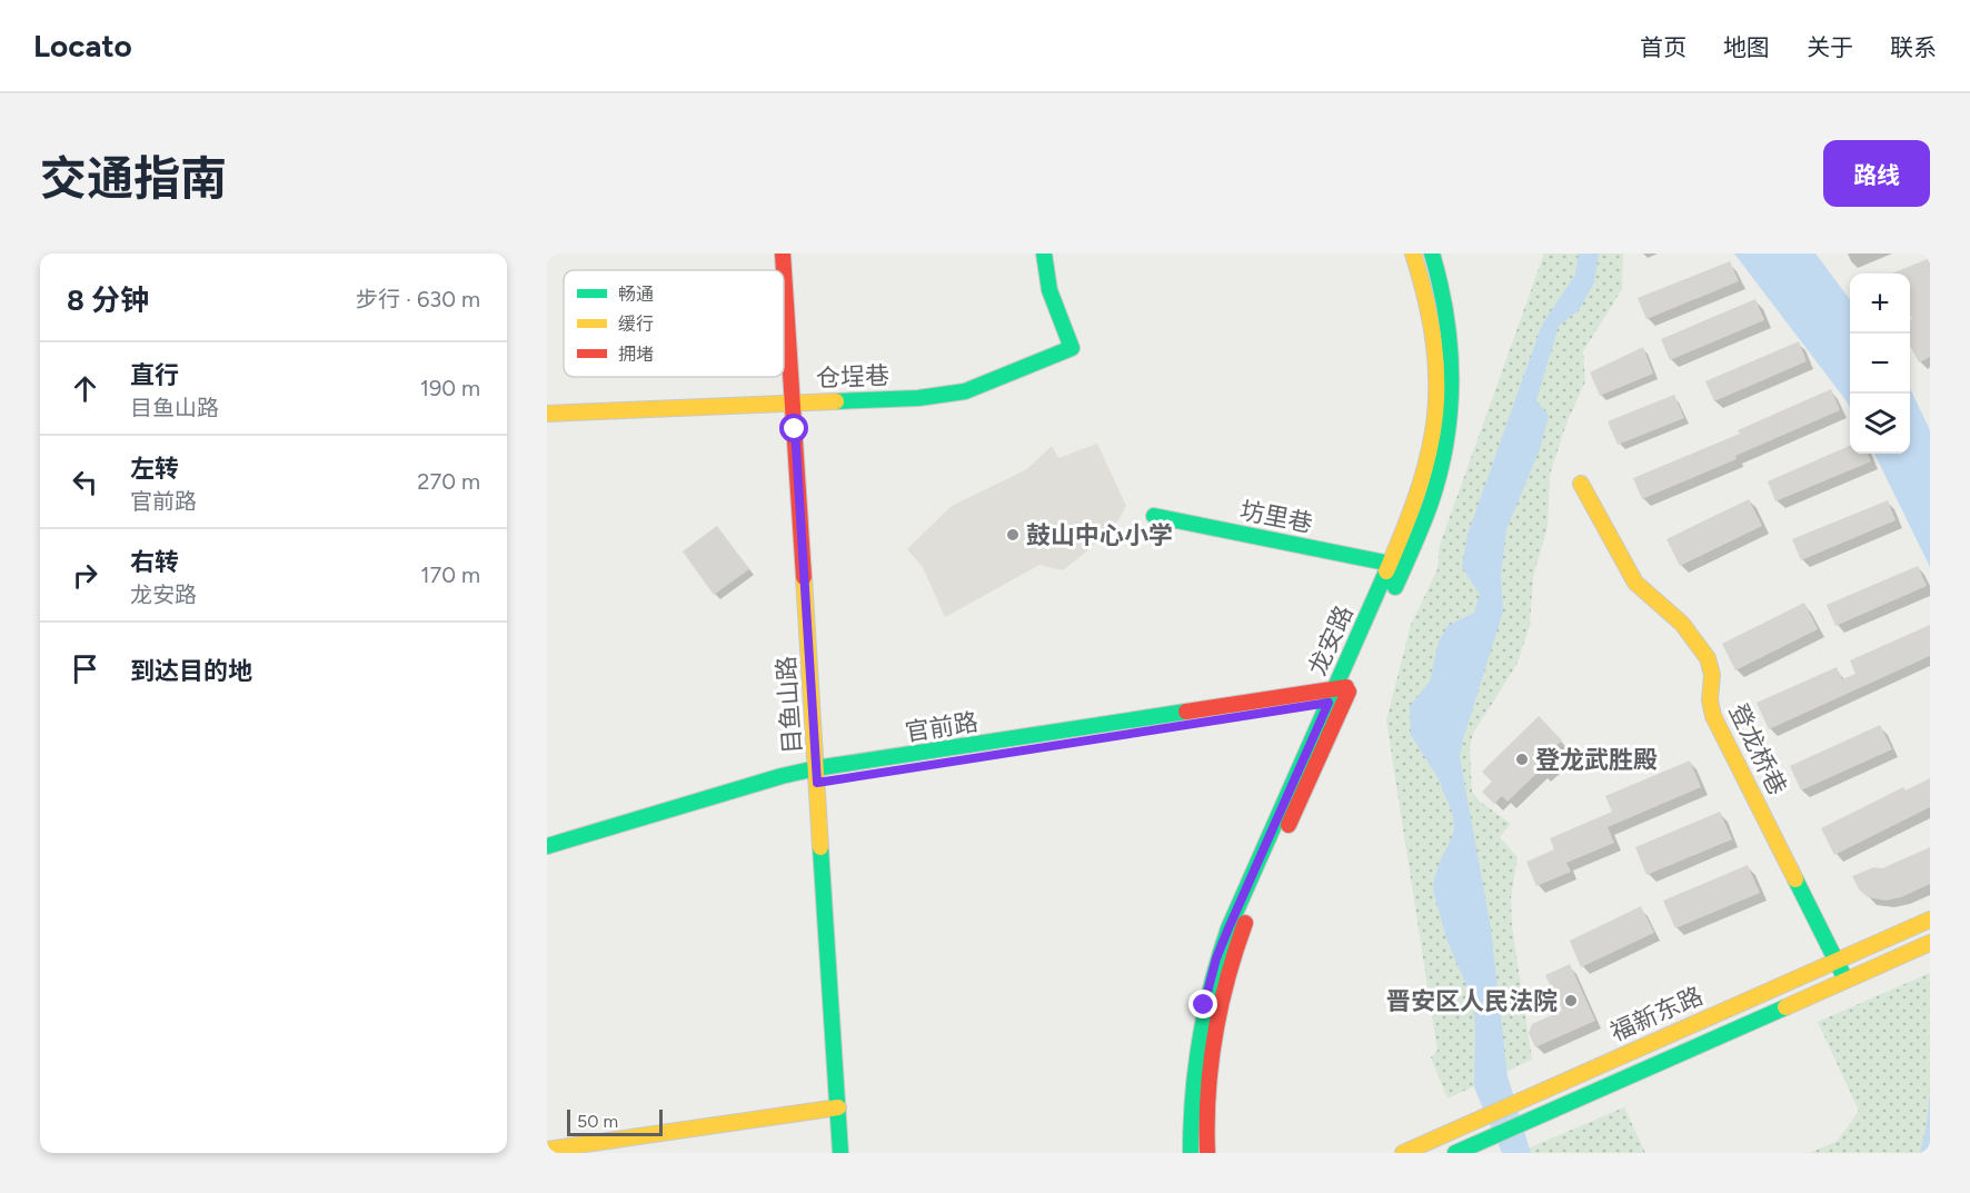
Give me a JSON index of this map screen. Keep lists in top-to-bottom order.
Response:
{
  "streets": {
    "main road": [
      "仓埕巷",
      "坊里巷",
      "龙安路",
      "目鱼山路",
      "官前路",
      "登龙桥巷",
      "福新东路"
    ]
  },
  "crossings": [
    ["仓埕巷", "目鱼山路"],
    ["坊里巷", "龙安路"],
    ["龙安路", "官前路"],
    ["目鱼山路", "官前路"],
    ["登龙桥巷", "福新东路"]
  ],
  "places": ["鼓山中心小学", "登龙武胜殿", "晋安区人民法院"],
  "legend": ["畅通", "缓行", "拥堵"],
  "scale_bar": "50 m",
  "page": {
    "header": "Locato",
    "nav": [
      "首页",
      "地图",
      "关于",
      "联系"
    ],
    "title": "交通指南",
    "buttons": "路线",
    "heading": ["8 分钟", "步行 · 630 m"],
    "map_buttons": ["+", "−"],
    "list": [
      ["直行", "目鱼山路", "190 m"],
      ["左转", "官前路", "270 m"],
      ["右转", "龙安路", "170 m"],
      "到达目的地"
    ],
    "scale": "50 m"
  }
}
